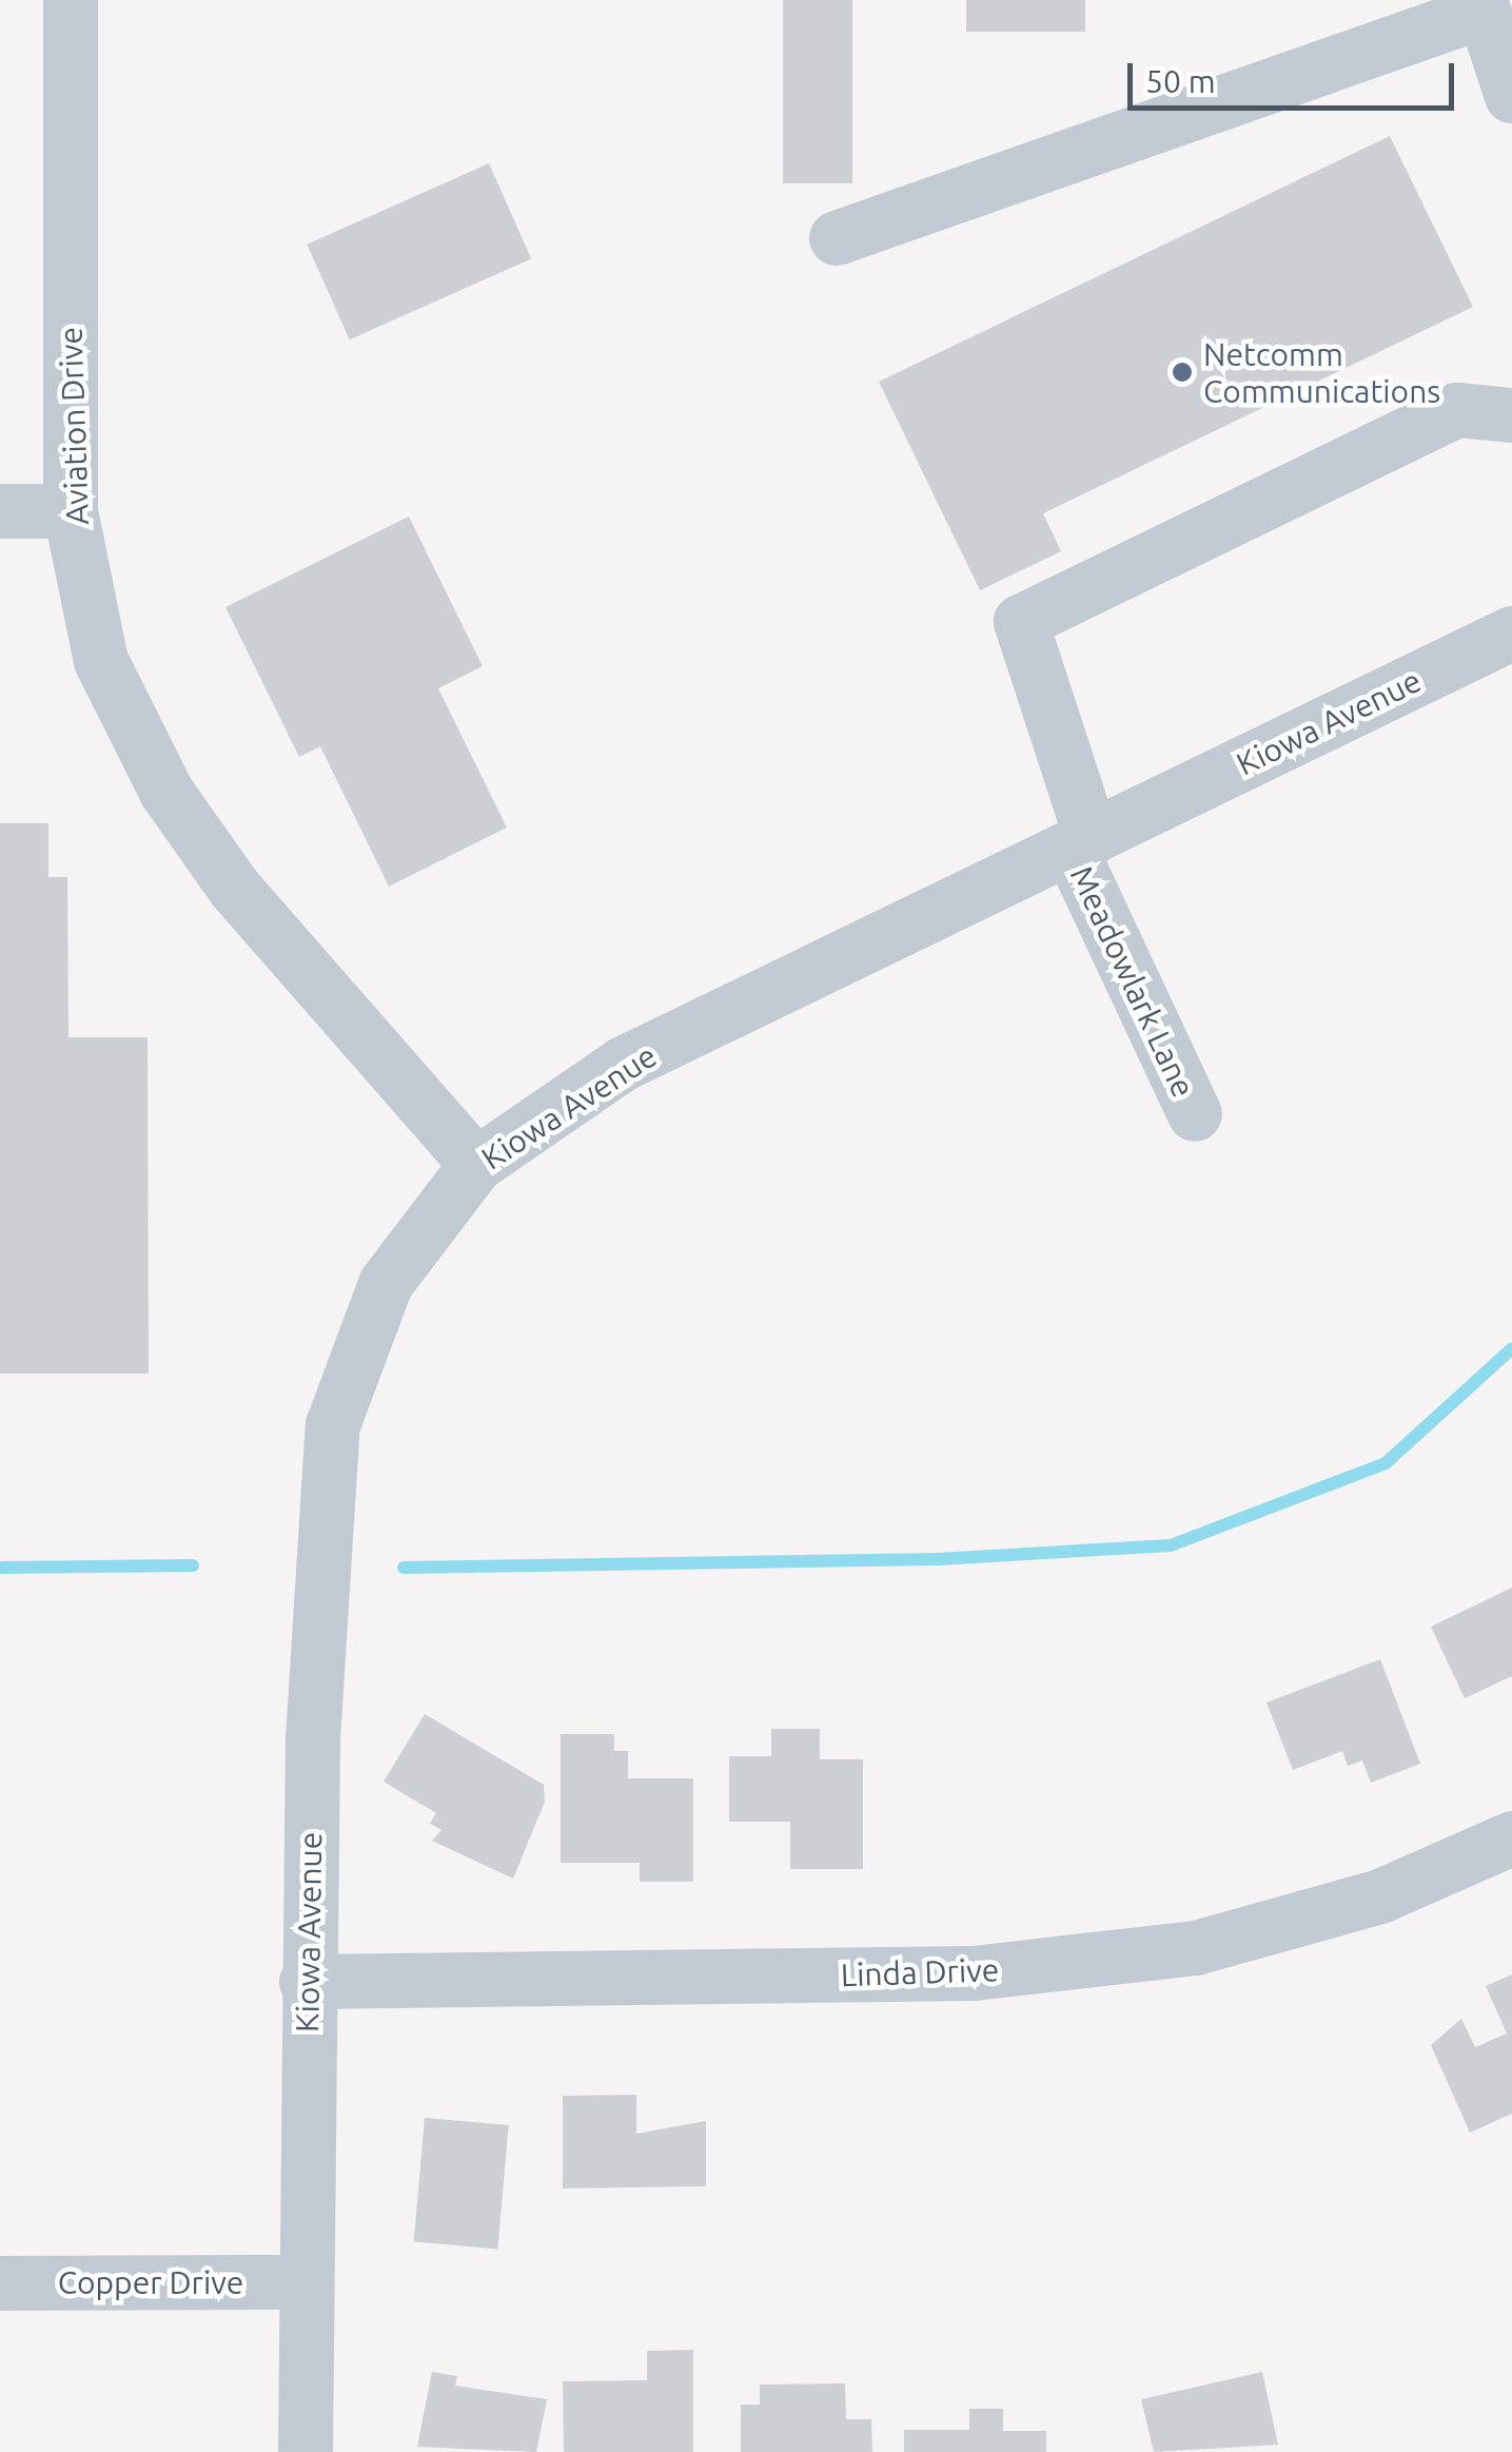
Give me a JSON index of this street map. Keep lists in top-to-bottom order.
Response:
{
  "streets": {
    "street": [
      "Aviation Drive",
      "Kiowa Avenue",
      "Meadowlark Lane",
      "Linda Drive",
      "Copper Drive"
    ]
  },
  "crossings": [
    ["Aviation Drive", "Kiowa Avenue"],
    ["Kiowa Avenue", "Meadowlark Lane"],
    ["Kiowa Avenue", "Linda Drive"],
    ["Kiowa Avenue", "Copper Drive"]
  ],
  "places": ["Netcomm Communications"],
  "scale_bar": "50 m"
}
